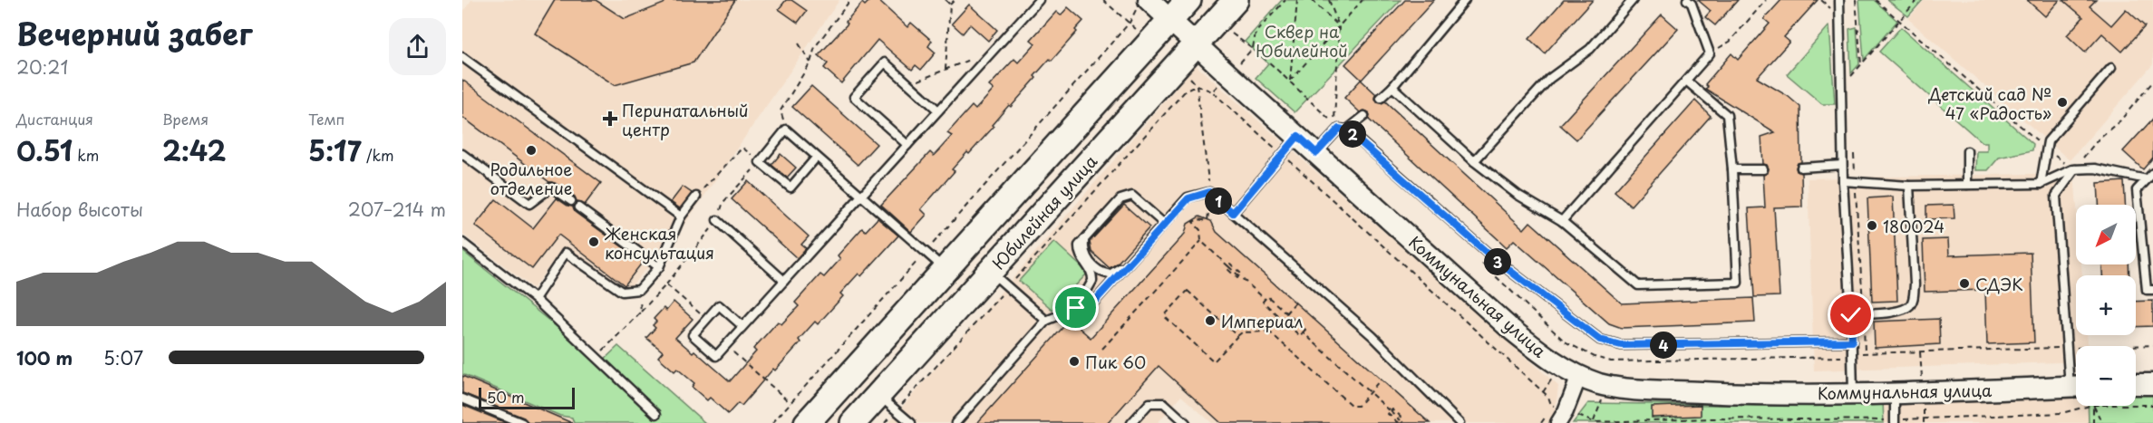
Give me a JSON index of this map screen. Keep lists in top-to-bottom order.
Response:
{
  "streets": {
    "highway": ["Юбилейная улица"],
    "main road": ["Коммунальная улица"]
  },
  "crossings": [
    ["Юбилейная улица", "Коммунальная улица"]
  ],
  "parks": ["Сквер на Юбилейной"],
  "places": {
    "other": [
      "Детский сад № 47 «Радость»",
      "Родильное отделение",
      "180024",
      "Женская консультация",
      "СДЭК",
      "Империал",
      "Пик 60"
    ],
    "health": ["Перинатальный центр"]
  },
  "scale_bar": "50 m",
  "north": "bottom left",
  "page": {
    "heading": ["Вечерний забег", "20:21"],
    "stats": [
      ["Дистанция", "0.51 km"],
      ["Время", "2:42"],
      ["Темп", "5:17 /km"]
    ],
    "pins": [
      "2",
      "1",
      "3",
      "4"
    ],
    "chart": ["Набор высоты", "207–214 m"],
    "map_buttons": ["+", "−"],
    "list": [
      {
        "name": "100 m",
        "note": "5:07"
      }
    ],
    "scale": "50 m"
  }
}
